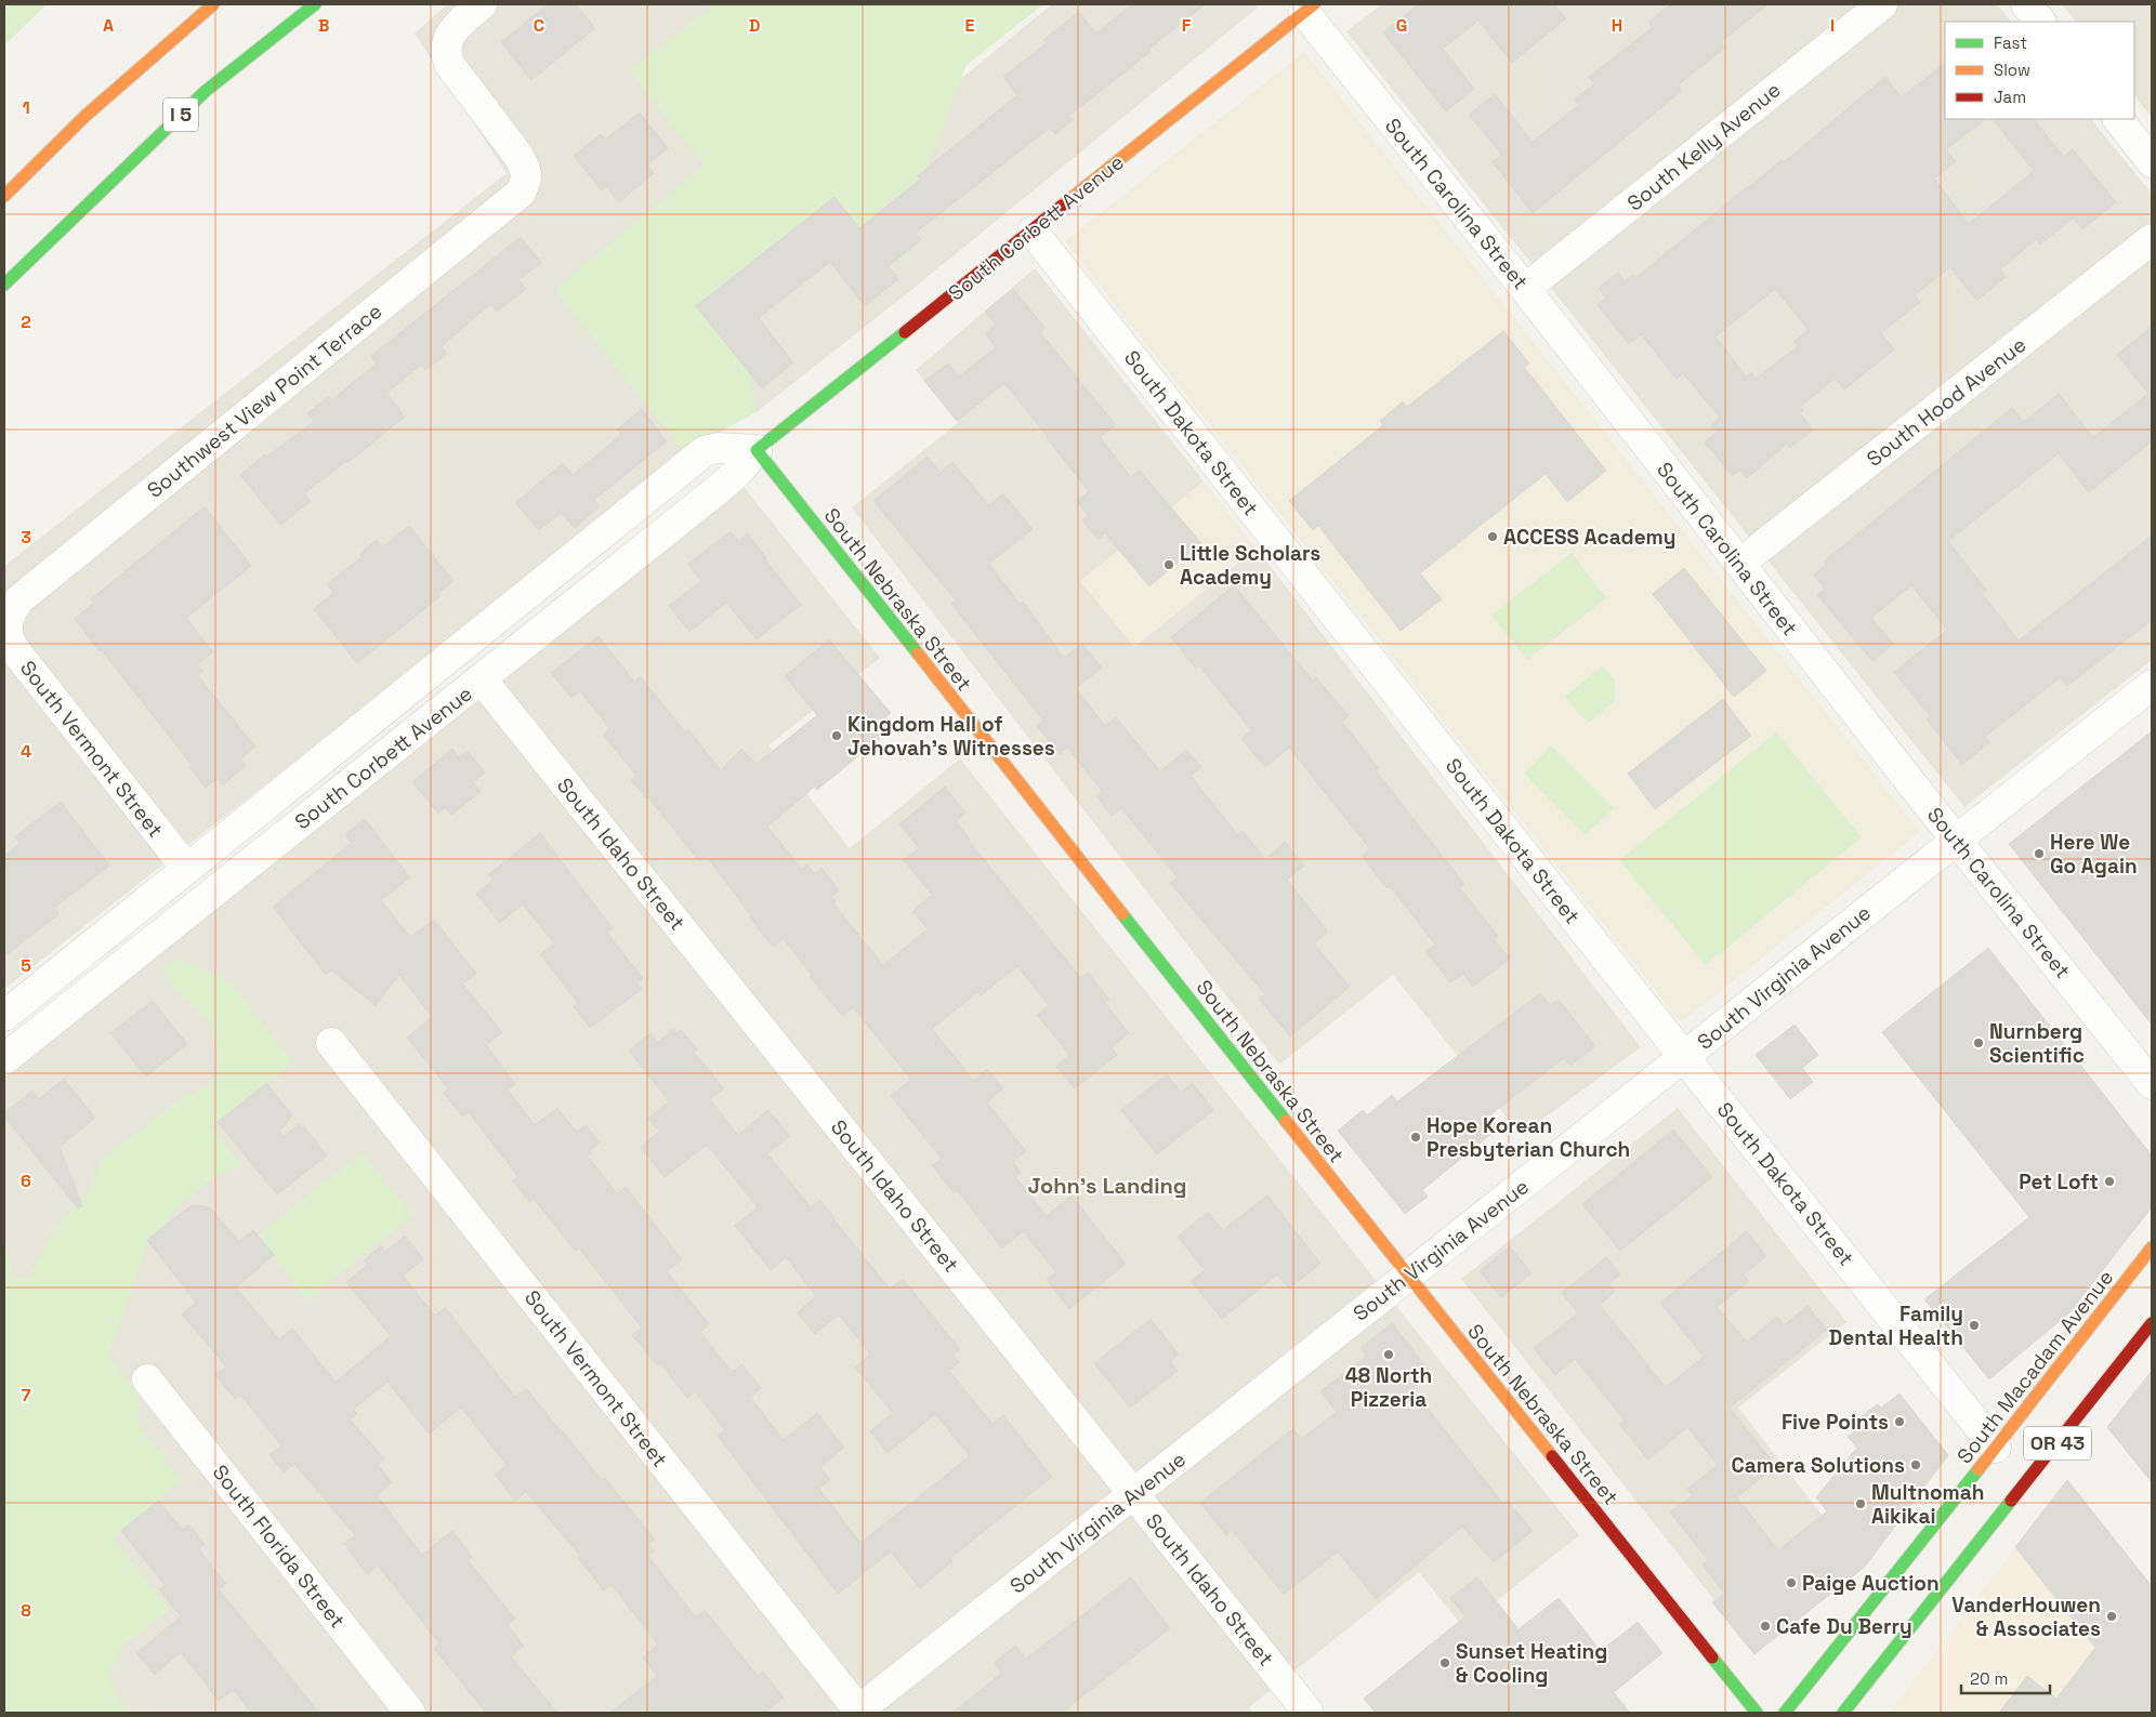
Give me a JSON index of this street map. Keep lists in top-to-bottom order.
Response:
{
  "streets": {
    "main road": [
      "I 5",
      "South Corbett Avenue",
      "South Nebraska Street",
      "South Macadam Avenue",
      "OR 43"
    ],
    "street": [
      "South Kelly Avenue",
      "South Carolina Street",
      "Southwest View Point Terrace",
      "South Hood Avenue",
      "South Dakota Street",
      "South Vermont Street",
      "South Idaho Street",
      "South Virginia Avenue",
      "South Florida Street"
    ]
  },
  "crossings": [
    ["South Kelly Avenue", "South Carolina Street"],
    ["South Carolina Street", "South Corbett Avenue"],
    ["South Carolina Street", "South Hood Avenue"],
    ["South Carolina Street", "South Virginia Avenue"],
    ["South Corbett Avenue", "South Dakota Street"],
    ["South Corbett Avenue", "South Nebraska Street"],
    ["South Corbett Avenue", "South Vermont Street"],
    ["South Corbett Avenue", "South Idaho Street"],
    ["Southwest View Point Terrace", "South Vermont Street"],
    ["South Dakota Street", "South Virginia Avenue"],
    ["South Dakota Street", "South Macadam Avenue"],
    ["South Nebraska Street", "South Virginia Avenue"],
    ["South Vermont Street", "South Virginia Avenue"],
    ["South Idaho Street", "South Virginia Avenue"]
  ],
  "districts": ["John's Landing"],
  "places": [
    "ACCESS Academy",
    "Little Scholars Academy",
    "Kingdom Hall of Jehovah's Witnesses",
    "Here We Go Again",
    "Nurnberg Scientific",
    "Hope Korean Presbyterian Church",
    "Pet Loft",
    "Family Dental Health",
    "48 North Pizzeria",
    "Five Points",
    "Camera Solutions",
    "Multnomah Aikikai",
    "Paige Auction",
    "VanderHouwen & Associates",
    "Cafe Du Berry",
    "Sunset Heating & Cooling"
  ],
  "legend": ["Fast", "Slow", "Jam"],
  "scale_bar": "20 m",
  "grid": {
    "columns": [
      "A",
      "B",
      "C",
      "D",
      "E",
      "F",
      "G",
      "H",
      "I"
    ],
    "rows": [
      "1",
      "2",
      "3",
      "4",
      "5",
      "6",
      "7",
      "8"
    ]
  }
}
